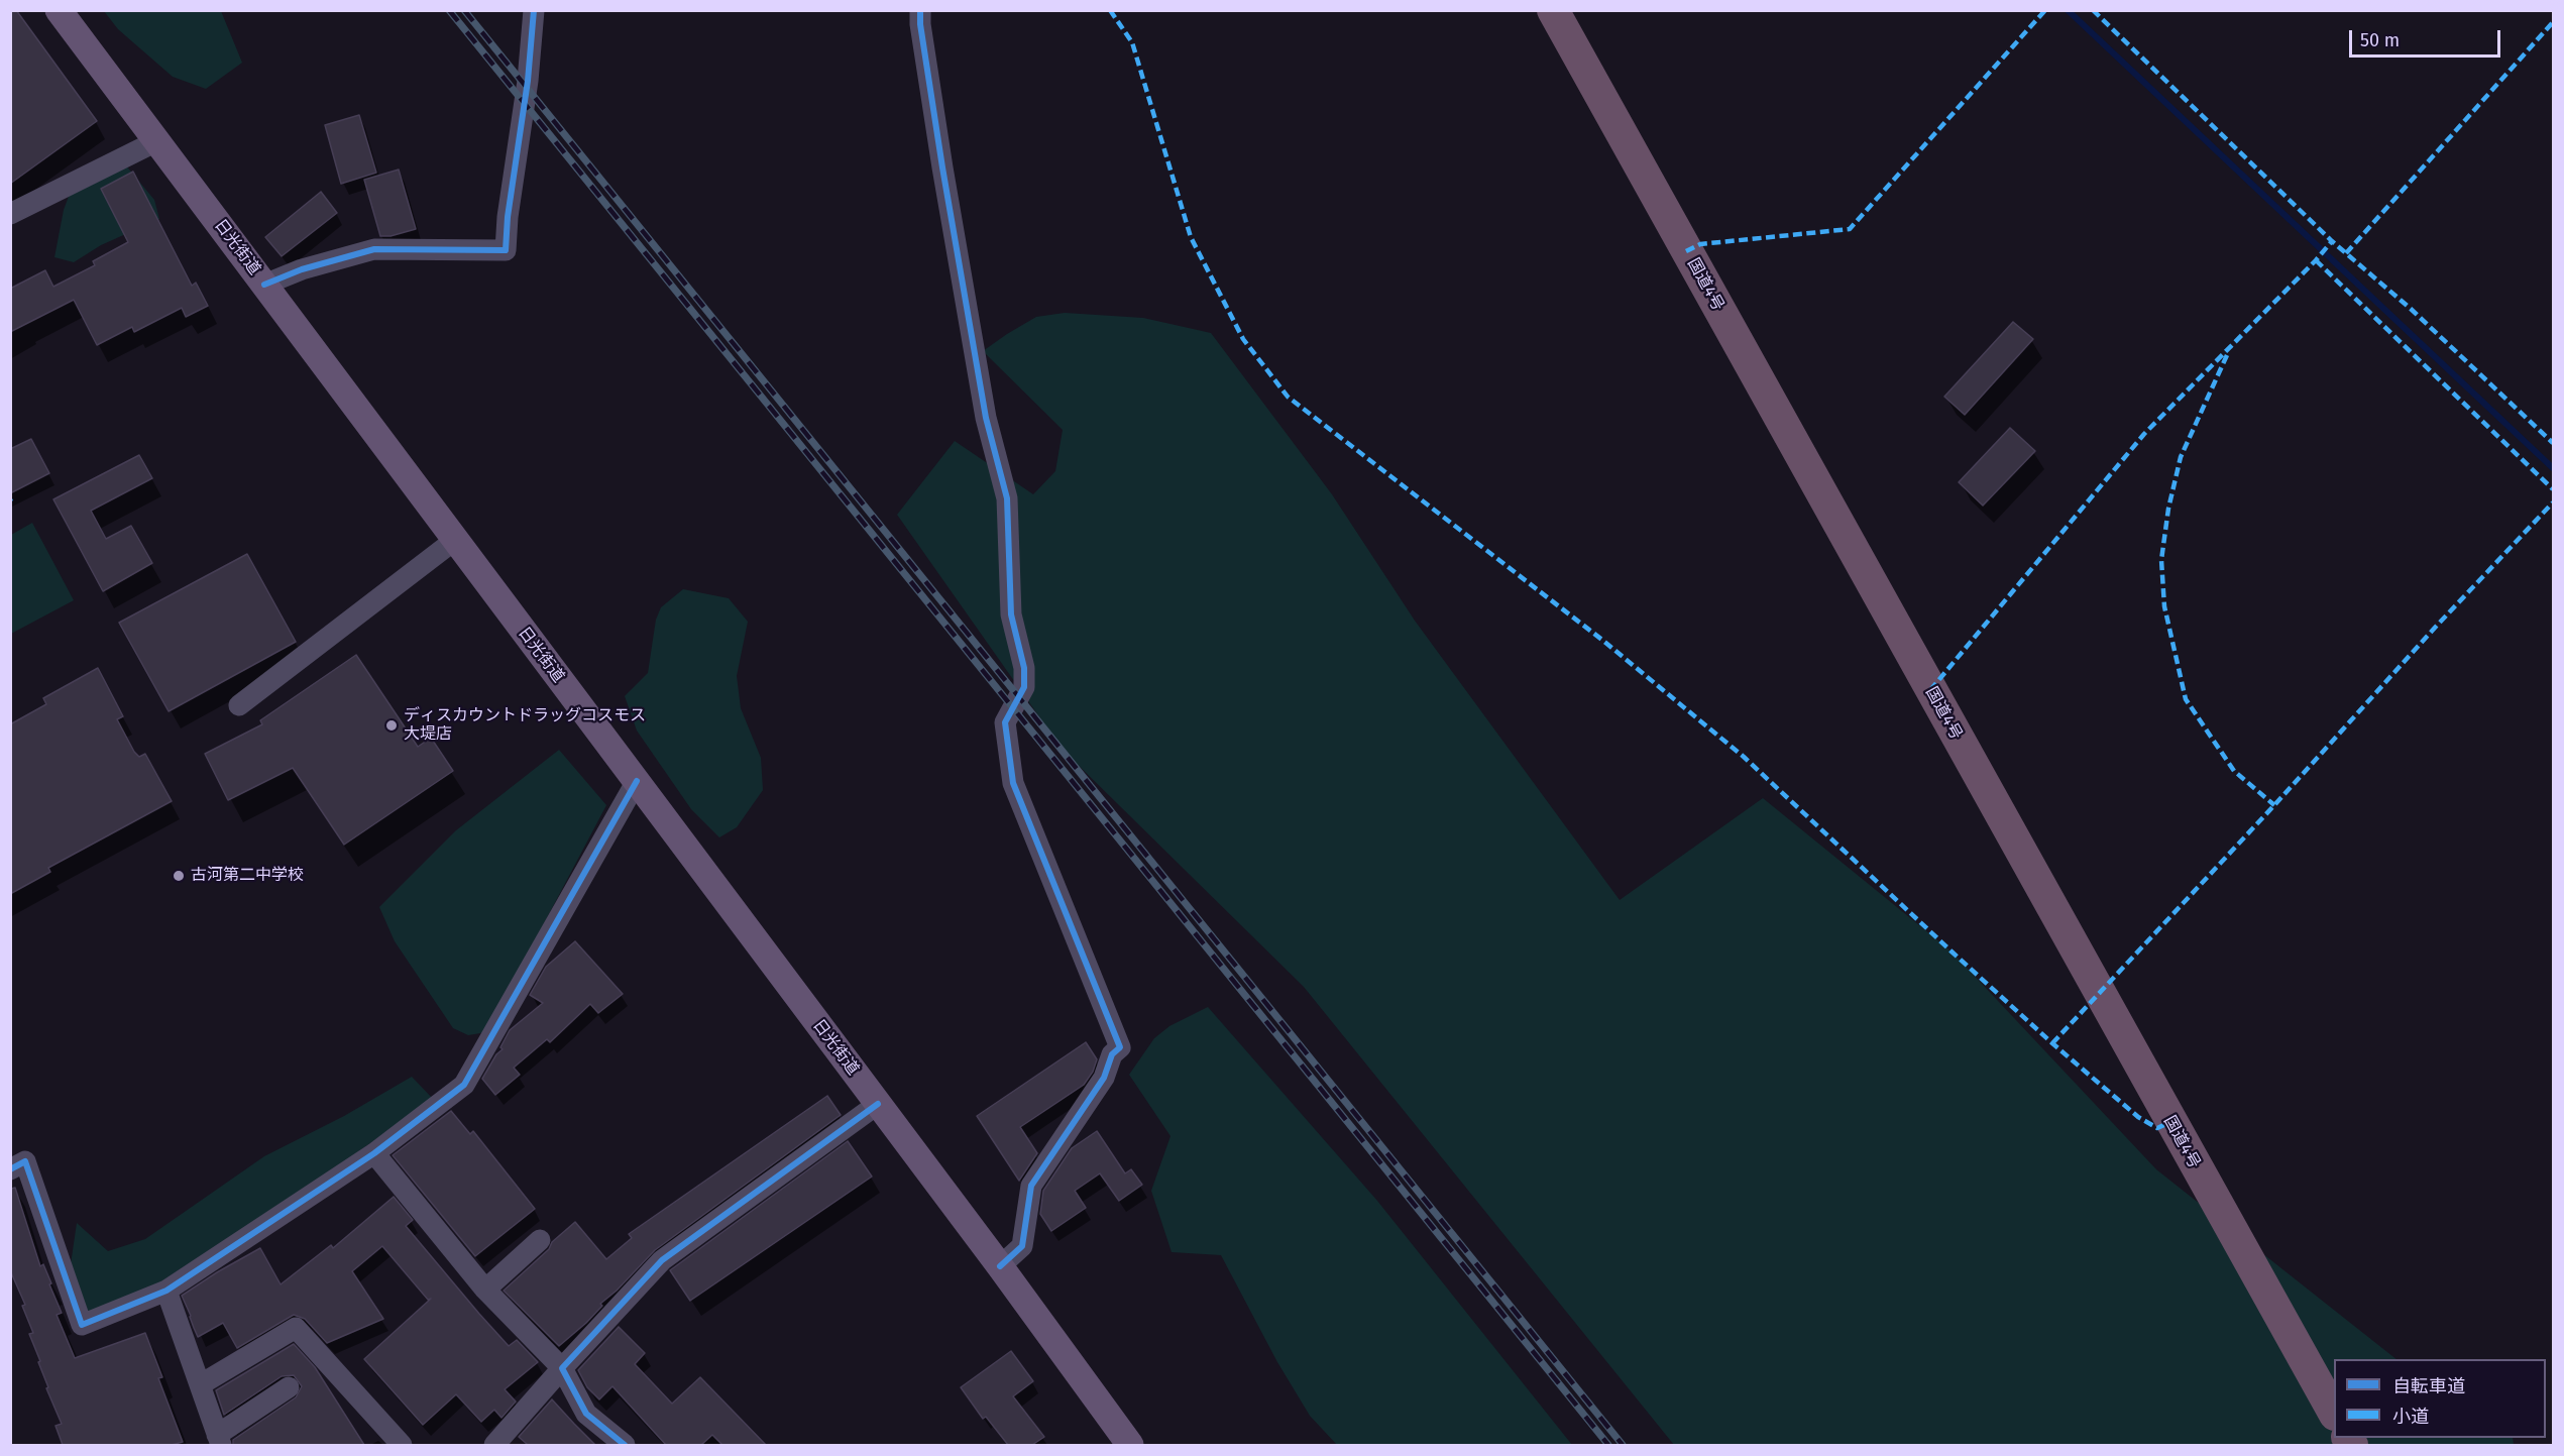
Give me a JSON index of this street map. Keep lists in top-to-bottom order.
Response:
{
  "streets": {
    "highway": ["国道4号"],
    "main road": ["日光街道"]
  },
  "places": ["ディスカウントドラッグコスモス 大堤店", "古河第二中学校"],
  "legend": ["自転車道", "小道"],
  "scale_bar": "50 m"
}
